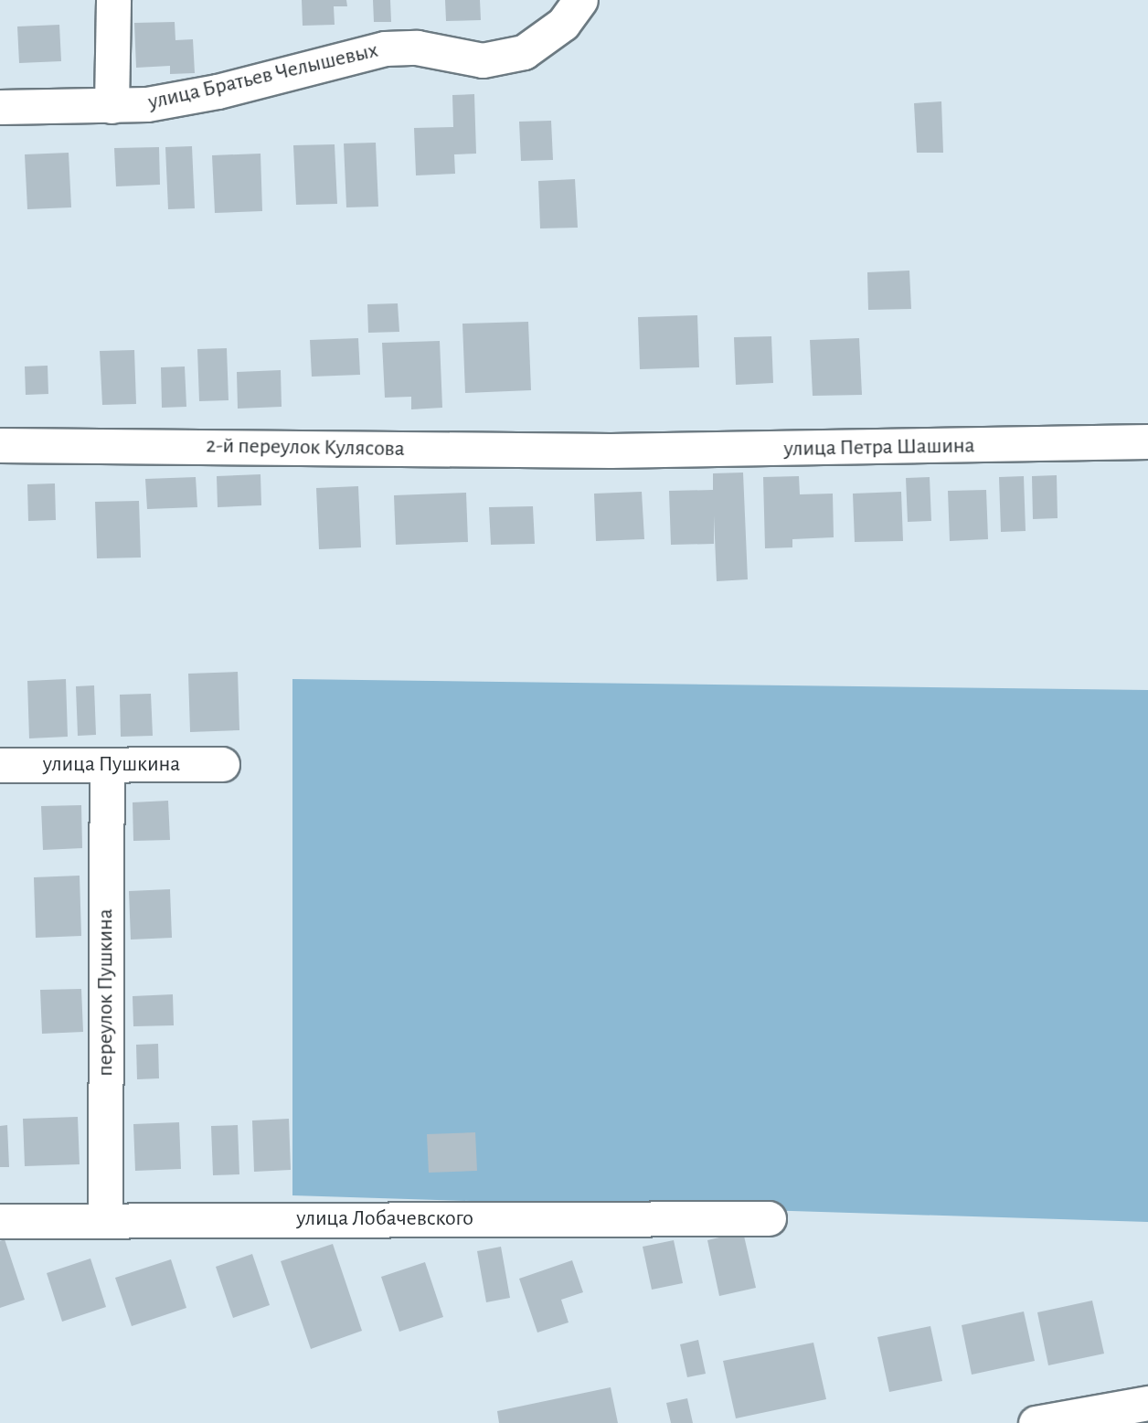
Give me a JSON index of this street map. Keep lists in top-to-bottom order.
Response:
{
  "streets": {
    "street": [
      "улица Братьев Челышевых",
      "2-й переулок Кулясова",
      "улица Петра Шашина",
      "улица Пушкина",
      "переулок Пушкина",
      "улица Лобачевского"
    ]
  },
  "crossings": [
    ["2-й переулок Кулясова", "улица Петра Шашина"],
    ["улица Пушкина", "переулок Пушкина"],
    ["переулок Пушкина", "улица Лобачевского"]
  ]
}
